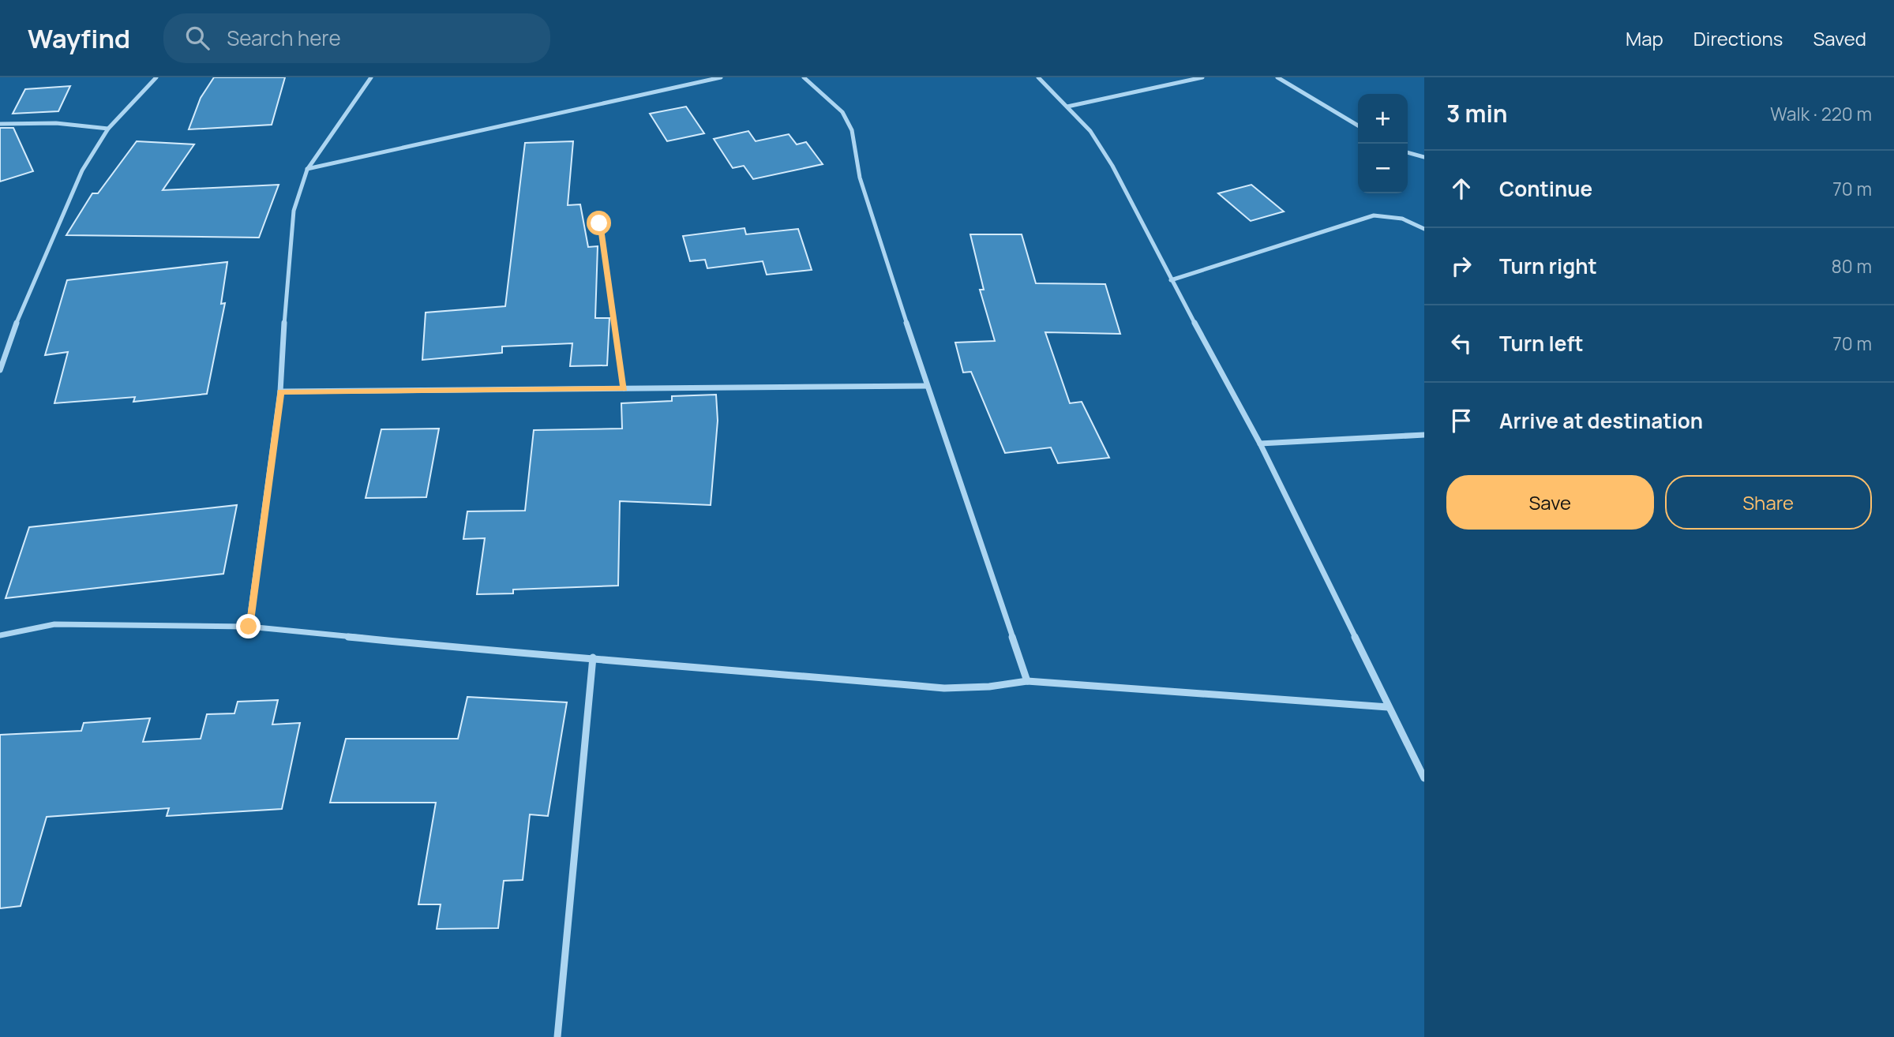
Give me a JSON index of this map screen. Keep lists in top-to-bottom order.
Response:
{
  "page": {
    "header": "Wayfind",
    "search": "Search here",
    "nav": ["Map", "Directions", "Saved"],
    "heading": ["3 min", "Walk · 220 m"],
    "map_buttons": ["+", "−"],
    "list": [
      ["Continue", "70 m"],
      ["Turn right", "80 m"],
      ["Turn left", "70 m"],
      "Arrive at destination"
    ],
    "buttons": ["Save", "Share"]
  }
}
